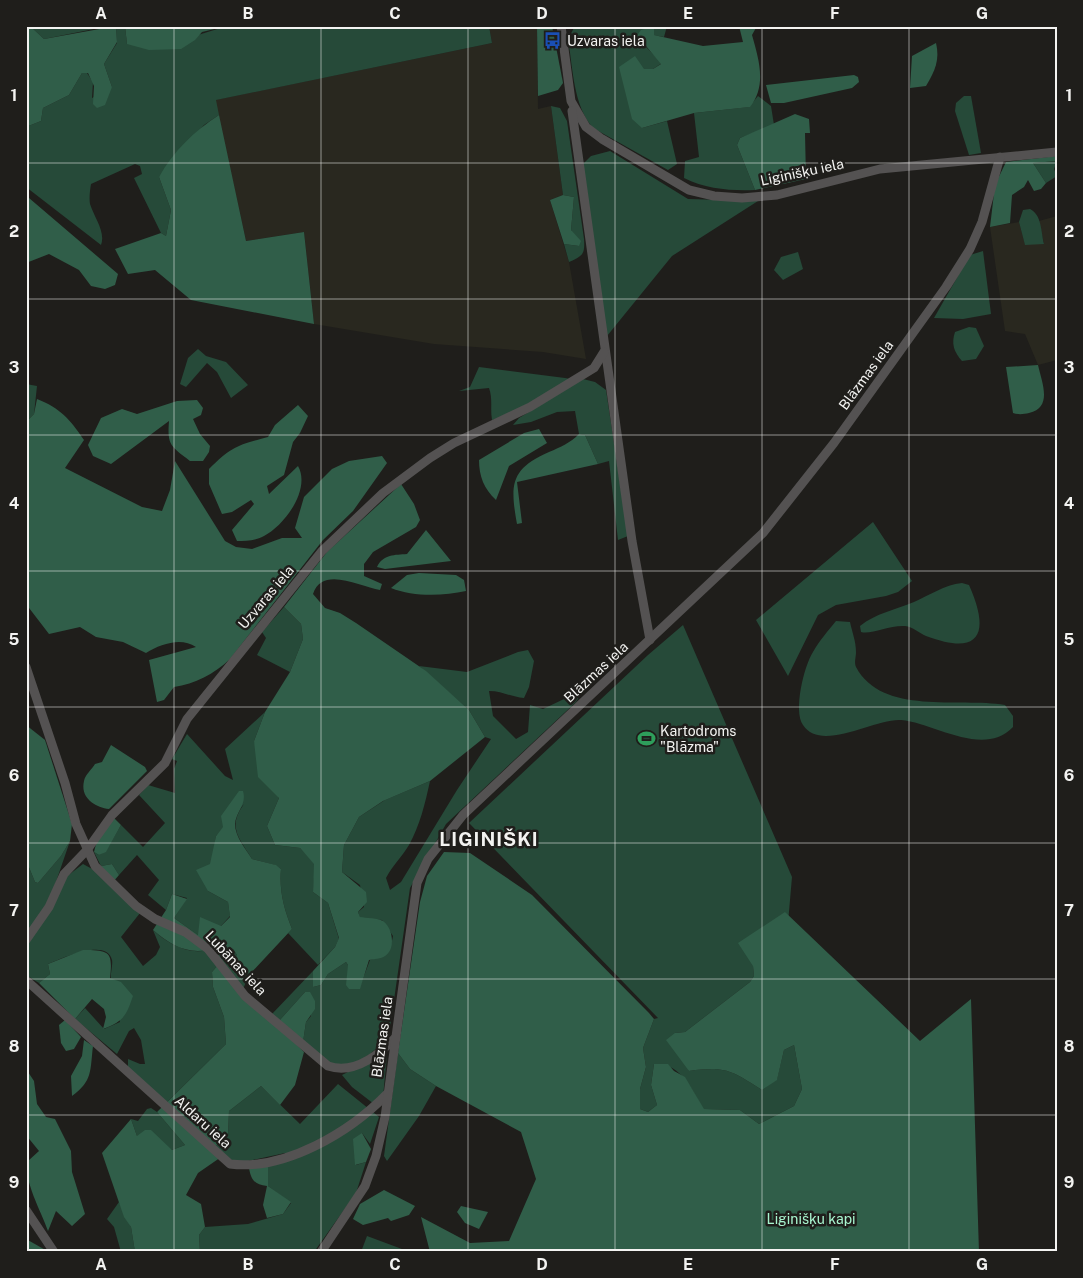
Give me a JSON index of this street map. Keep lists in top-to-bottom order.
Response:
{
  "streets": {
    "street": [
      "Liginišķu iela",
      "Blāzmas iela",
      "Uzvaras iela",
      "Lubānas iela",
      "Aldaru iela"
    ]
  },
  "crossings": [
    ["Liginišķu iela", "Blāzmas iela"],
    ["Blāzmas iela", "Lubānas iela"],
    ["Blāzmas iela", "Aldaru iela"],
    ["Uzvaras iela", "Lubānas iela"]
  ],
  "districts": ["LIGINIŠKI"],
  "parks": ["Liginišķu kapi"],
  "places": {
    "bus stop": ["Uzvaras iela"],
    "sports": ["Kartodroms \"Blāzma\""]
  },
  "grid": {
    "columns": [
      "A",
      "B",
      "C",
      "D",
      "E",
      "F",
      "G"
    ],
    "rows": [
      "1",
      "2",
      "3",
      "4",
      "5",
      "6",
      "7",
      "8",
      "9"
    ]
  }
}
